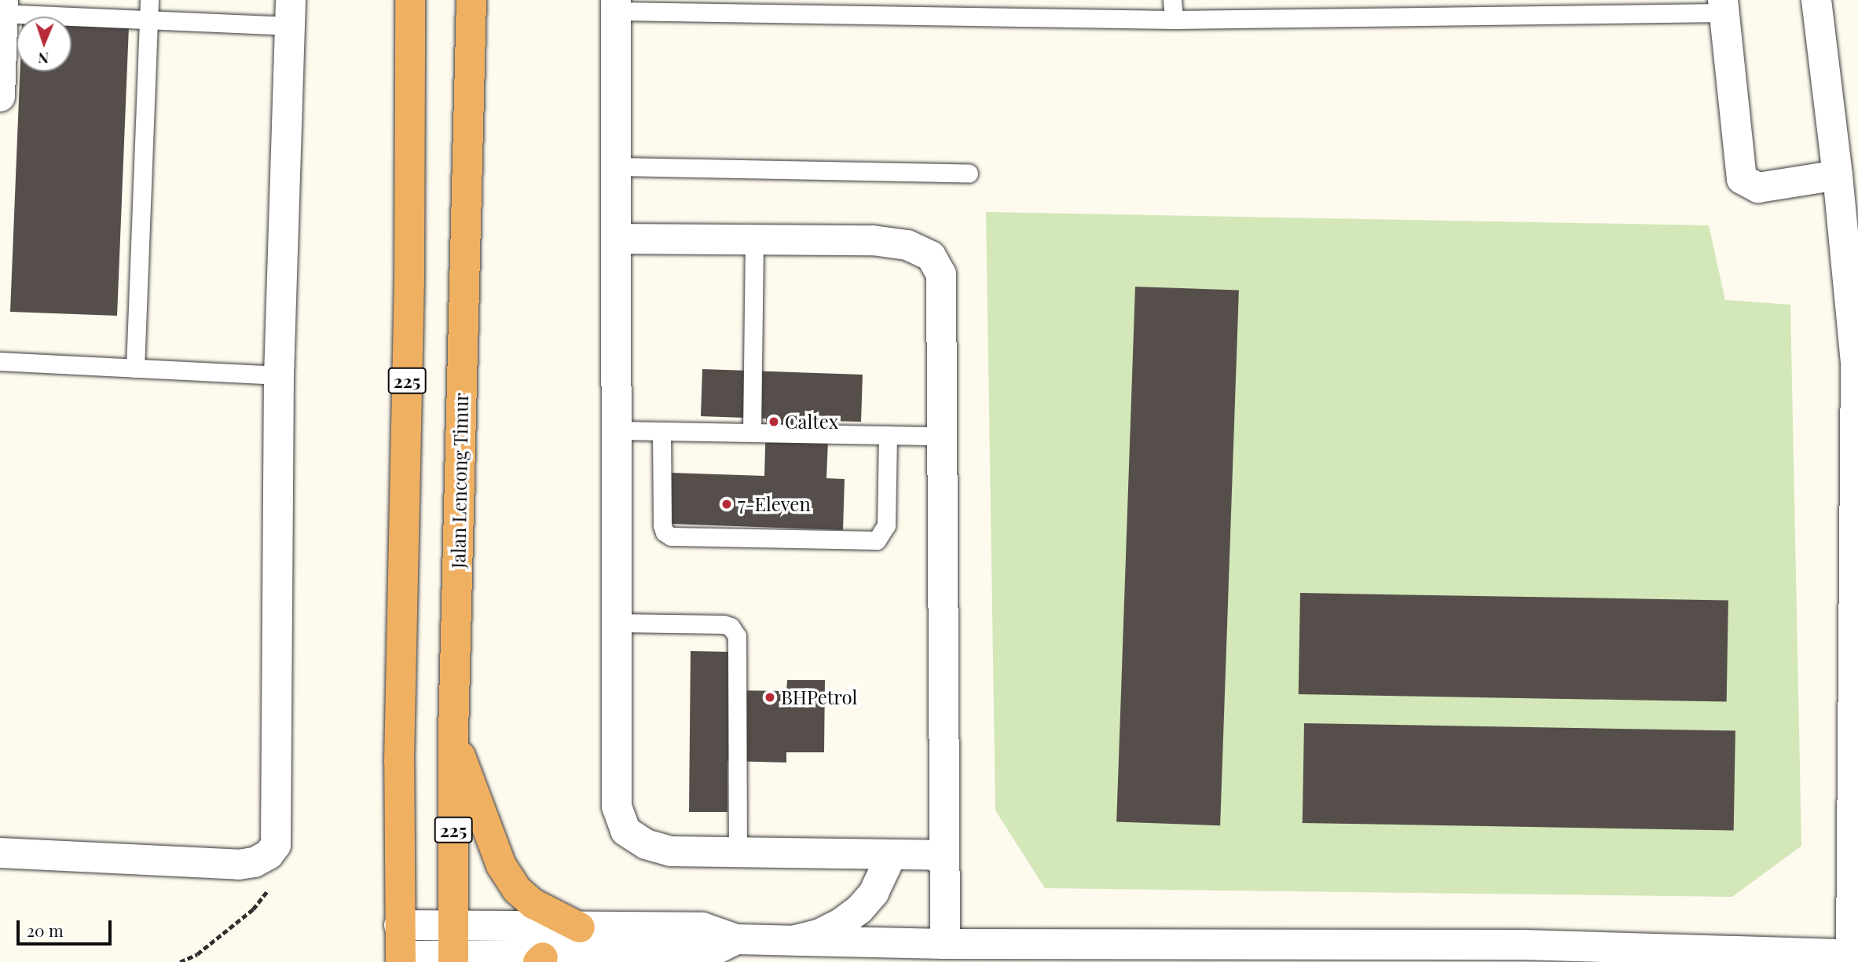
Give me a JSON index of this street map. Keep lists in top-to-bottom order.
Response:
{
  "streets": {
    "highway": ["225", "Jalan Lencong Timur"]
  },
  "places": ["Caltex", "7-Eleven", "BHPetrol"],
  "scale_bar": "20 m",
  "north": "bottom"
}
